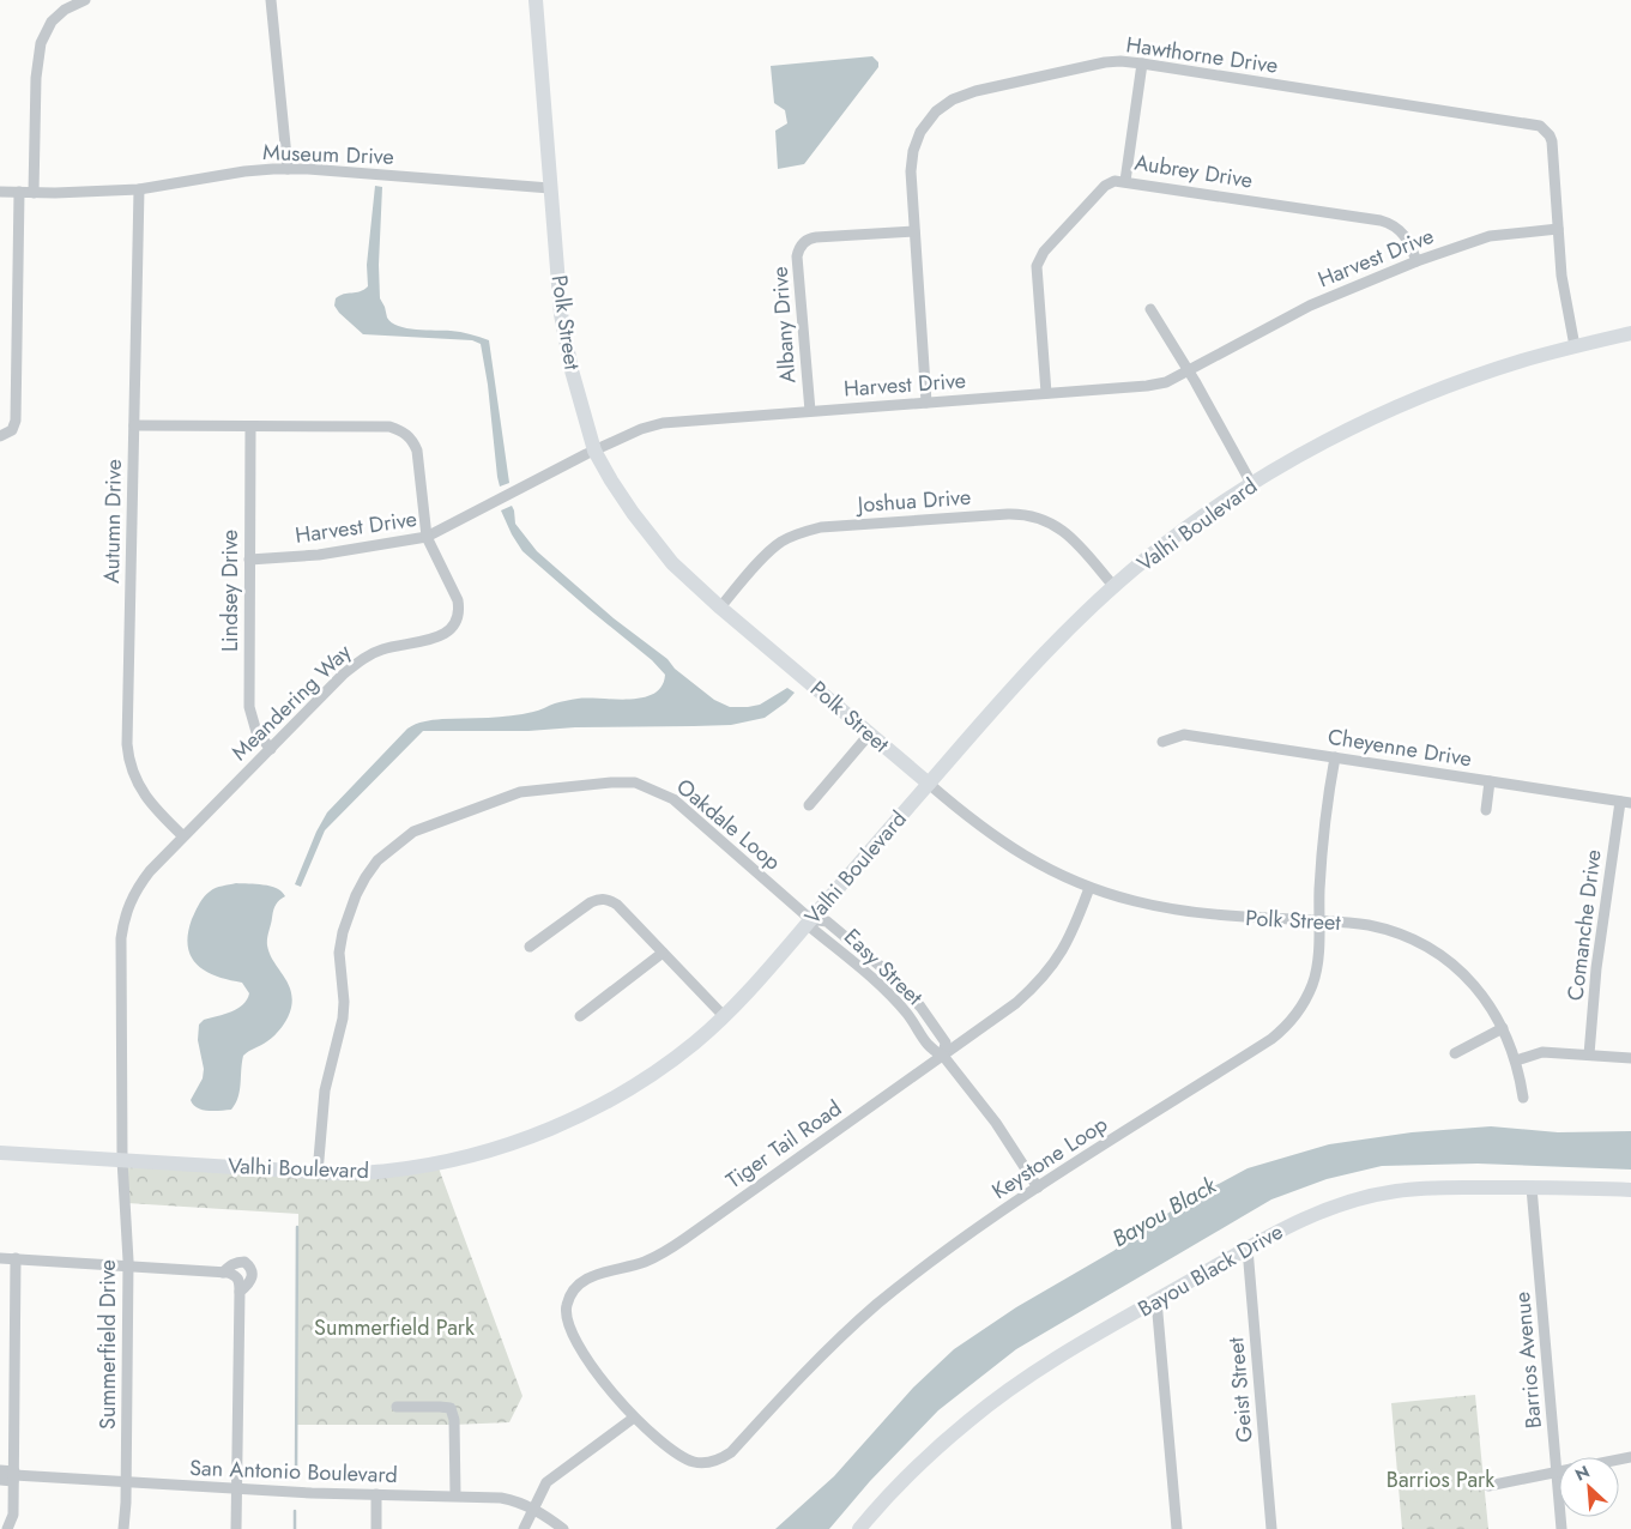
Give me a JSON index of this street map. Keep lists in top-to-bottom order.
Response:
{
  "streets": {
    "street": [
      "Hawthorne Drive",
      "Museum Drive",
      "Aubrey Drive",
      "Harvest Drive",
      "Polk Street",
      "Albany Drive",
      "Joshua Drive",
      "Autumn Drive",
      "Valhi Boulevard",
      "Lindsey Drive",
      "Meandering Way",
      "Cheyenne Drive",
      "Oakdale Loop",
      "Comanche Drive",
      "Easy Street",
      "Tiger Tail Road",
      "Keystone Loop",
      "Bayou Black Drive",
      "Summerfield Drive",
      "Barrios Avenue",
      "Geist Street",
      "San Antonio Boulevard"
    ]
  },
  "crossings": [
    ["Hawthorne Drive", "Harvest Drive"],
    ["Hawthorne Drive", "Albany Drive"],
    ["Hawthorne Drive", "Valhi Boulevard"],
    ["Museum Drive", "Polk Street"],
    ["Museum Drive", "Autumn Drive"],
    ["Aubrey Drive", "Harvest Drive"],
    ["Harvest Drive", "Polk Street"],
    ["Harvest Drive", "Albany Drive"],
    ["Harvest Drive", "Lindsey Drive"],
    ["Harvest Drive", "Meandering Way"],
    ["Polk Street", "Joshua Drive"],
    ["Polk Street", "Valhi Boulevard"],
    ["Polk Street", "Tiger Tail Road"],
    ["Polk Street", "Keystone Loop"],
    ["Joshua Drive", "Valhi Boulevard"],
    ["Autumn Drive", "Meandering Way"],
    ["Valhi Boulevard", "Meandering Way"],
    ["Valhi Boulevard", "Oakdale Loop"],
    ["Valhi Boulevard", "Easy Street"],
    ["Valhi Boulevard", "Summerfield Drive"],
    ["Lindsey Drive", "Meandering Way"],
    ["Meandering Way", "Summerfield Drive"],
    ["Cheyenne Drive", "Comanche Drive"],
    ["Cheyenne Drive", "Keystone Loop"],
    ["Oakdale Loop", "Easy Street"],
    ["Easy Street", "Tiger Tail Road"],
    ["Easy Street", "Keystone Loop"],
    ["Tiger Tail Road", "Keystone Loop"],
    ["Bayou Black Drive", "Barrios Avenue"],
    ["Bayou Black Drive", "Geist Street"],
    ["Summerfield Drive", "San Antonio Boulevard"]
  ],
  "water": ["Bayou Black"],
  "parks": ["Summerfield Park", "Barrios Park"],
  "north": "top left"
}
